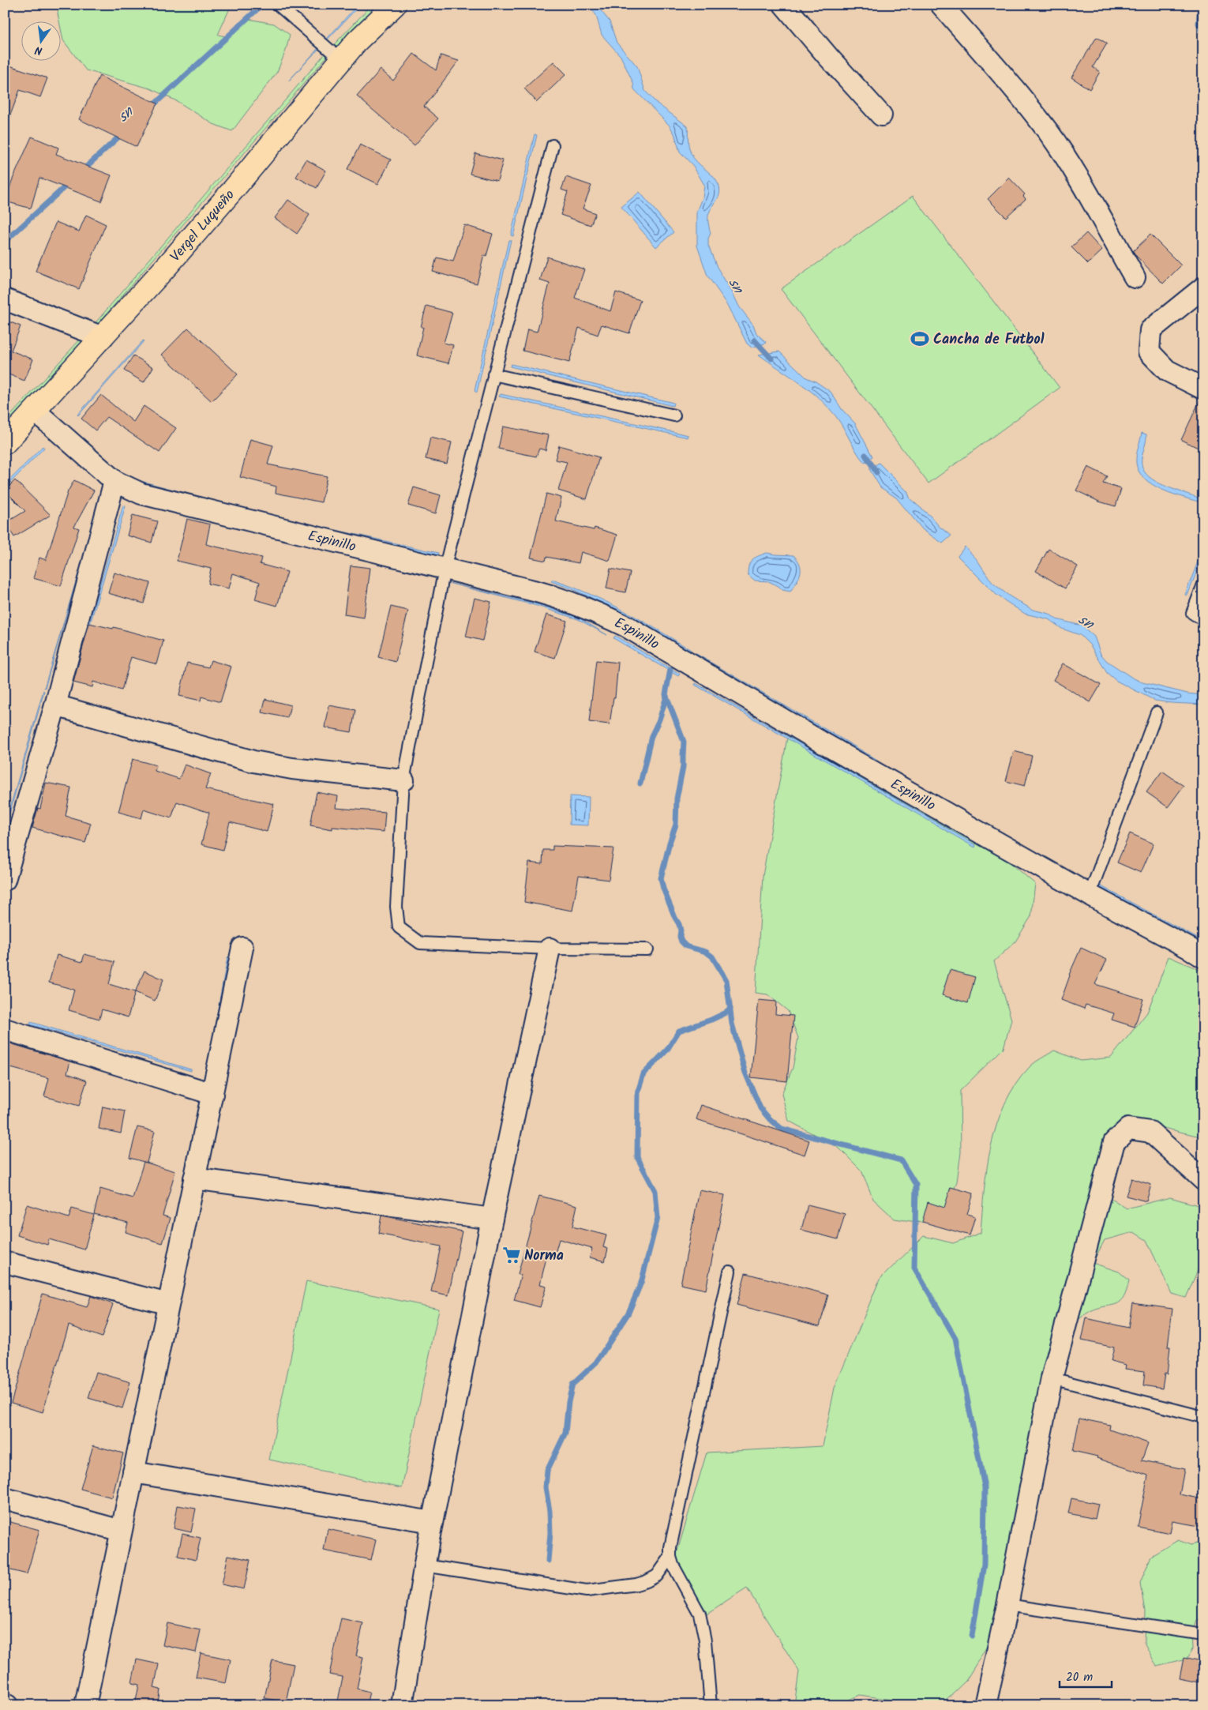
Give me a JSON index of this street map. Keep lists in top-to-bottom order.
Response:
{
  "streets": {
    "main road": ["Vergel Luqueño"],
    "street": ["Espinillo"]
  },
  "crossings": [
    ["Vergel Luqueño", "Espinillo"]
  ],
  "water": ["sn"],
  "places": {
    "sports": ["Cancha de Futbol"],
    "supermarket": ["Norma"]
  },
  "scale_bar": "20 m",
  "north": "bottom"
}
